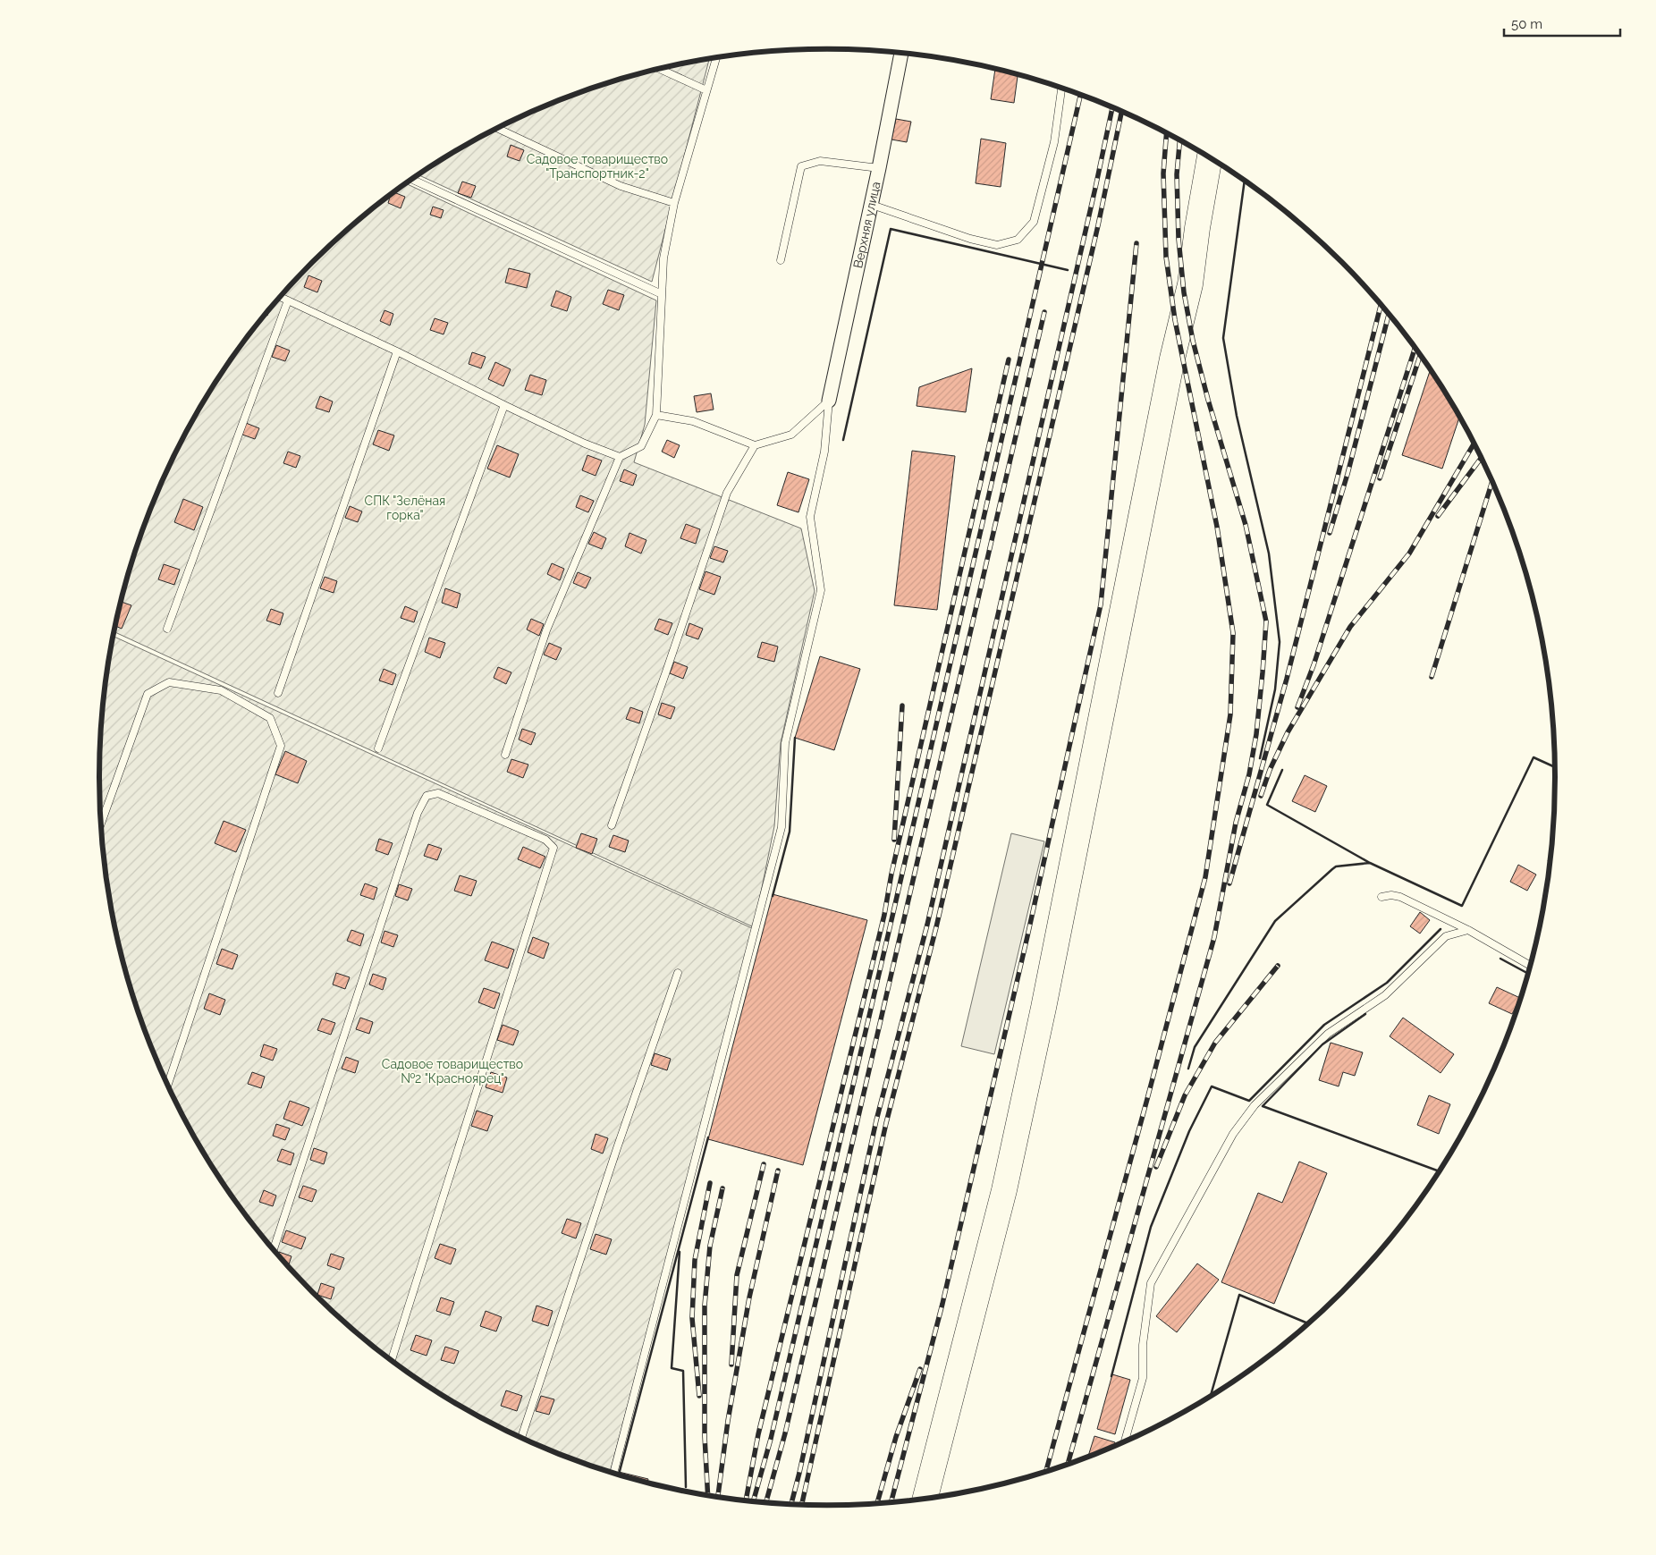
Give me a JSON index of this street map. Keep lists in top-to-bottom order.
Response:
{
  "streets": {
    "street": ["Верхняя улица"]
  },
  "parks": ["Садовое товарищество \"Транспортник-2\"", "СПК \"Зелёная горка\"", "Садовое товарищество №2 \"Красноярец\""],
  "scale_bar": "50 m"
}
